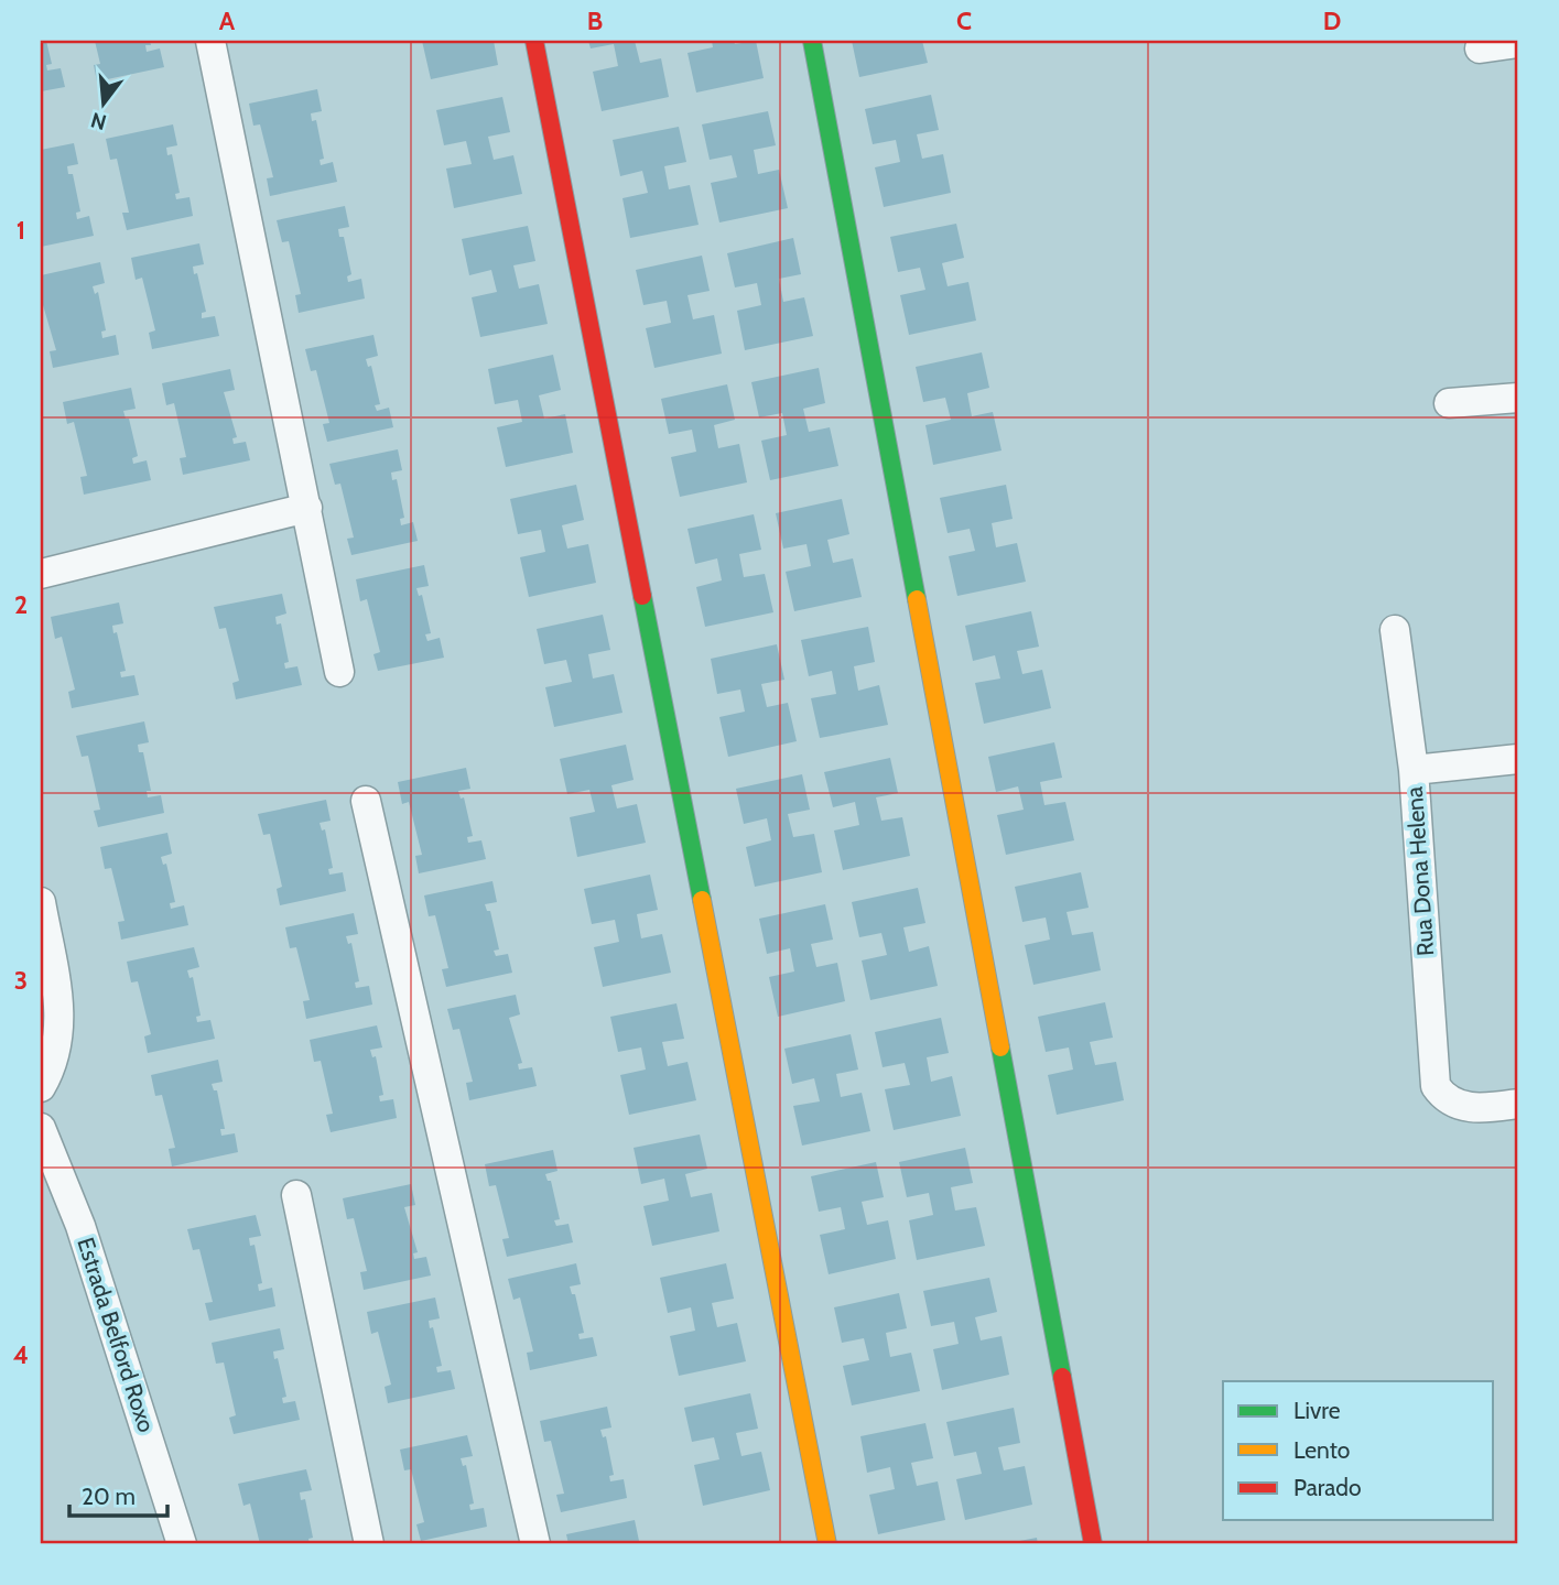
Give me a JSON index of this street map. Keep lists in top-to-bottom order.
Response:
{
  "streets": {
    "street": ["Rua Dona Helena", "Estrada Belford Roxo"]
  },
  "legend": ["Livre", "Lento", "Parado"],
  "scale_bar": "20 m",
  "north": "bottom",
  "grid": {
    "columns": [
      "A",
      "B",
      "C",
      "D"
    ],
    "rows": [
      "1",
      "2",
      "3",
      "4"
    ]
  }
}
